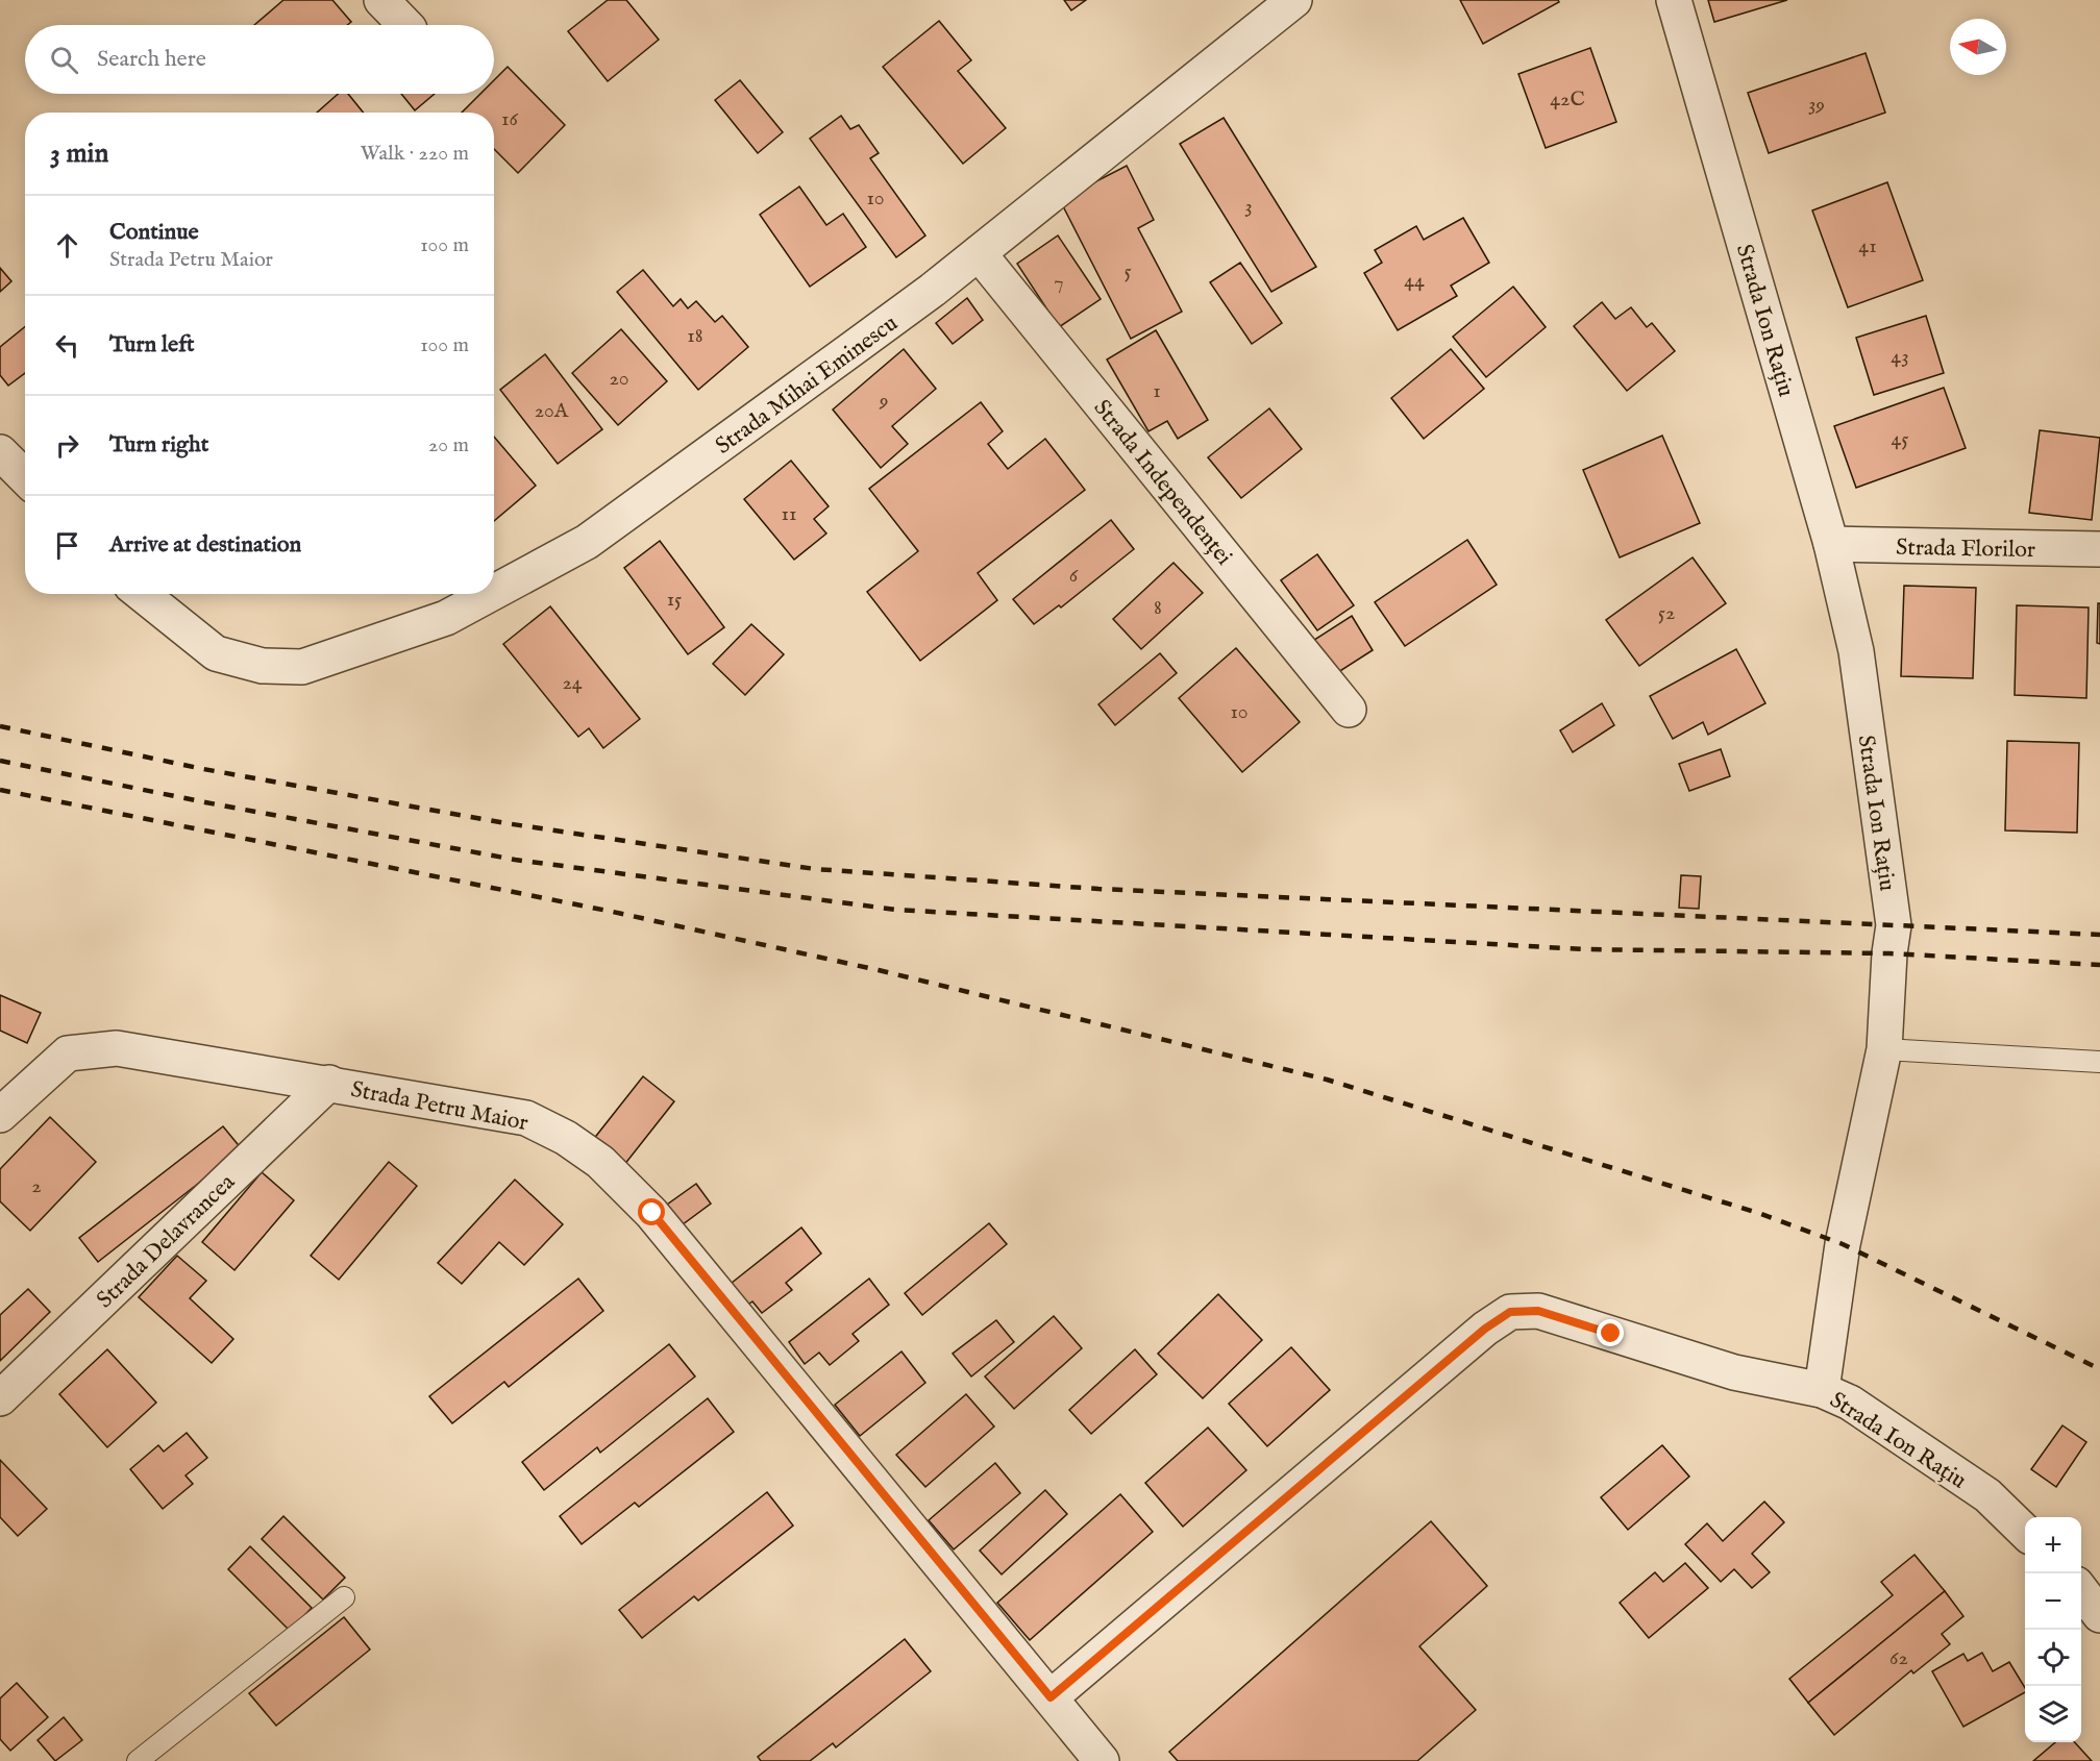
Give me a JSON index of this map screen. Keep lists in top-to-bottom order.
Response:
{
  "streets": {
    "street": [
      "Strada Ion Rațiu",
      "Strada Mihai Eminescu",
      "Strada Independenței",
      "Strada Florilor",
      "Strada Petru Maior",
      "Strada Delavrancea"
    ]
  },
  "crossings": [
    ["Strada Ion Rațiu", "Strada Florilor"],
    ["Strada Mihai Eminescu", "Strada Independenței"],
    ["Strada Petru Maior", "Strada Delavrancea"]
  ],
  "house_numbers": [
    "42C",
    "39",
    "16",
    "10",
    "3",
    "41",
    "5",
    "44",
    "7",
    "18",
    "43",
    "20",
    "1",
    "9",
    "20A",
    "45",
    "11",
    "6",
    "15",
    "8",
    "52",
    "24",
    "10",
    "2",
    "62"
  ],
  "north": "left",
  "page": {
    "search": "Search here",
    "heading": ["3 min", "Walk · 220 m"],
    "list": [
      ["Continue", "Strada Petru Maior", "100 m"],
      ["Turn left", "100 m"],
      ["Turn right", "20 m"],
      "Arrive at destination"
    ],
    "map_buttons": ["+", "−"]
  }
}
